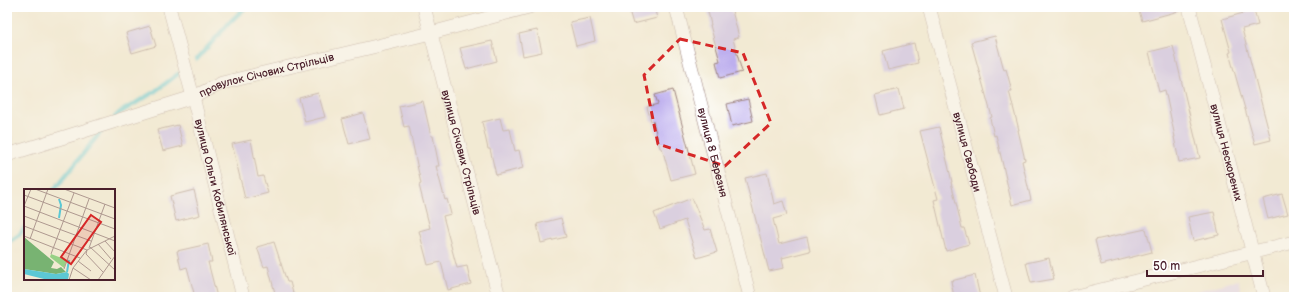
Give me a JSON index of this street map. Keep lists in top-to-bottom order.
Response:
{
  "streets": {
    "street": [
      "провулок Січових Стрільців",
      "вулиця Січових Стрільців",
      "вулиця 8 Березня",
      "вулиця Свободи",
      "вулиця Нескорених",
      "вулиця Ольги Кобилянської"
    ]
  },
  "crossings": [
    ["провулок Січових Стрільців", "вулиця Січових Стрільців"],
    ["провулок Січових Стрільців", "вулиця Ольги Кобилянської"]
  ],
  "scale_bar": "50 m"
}
